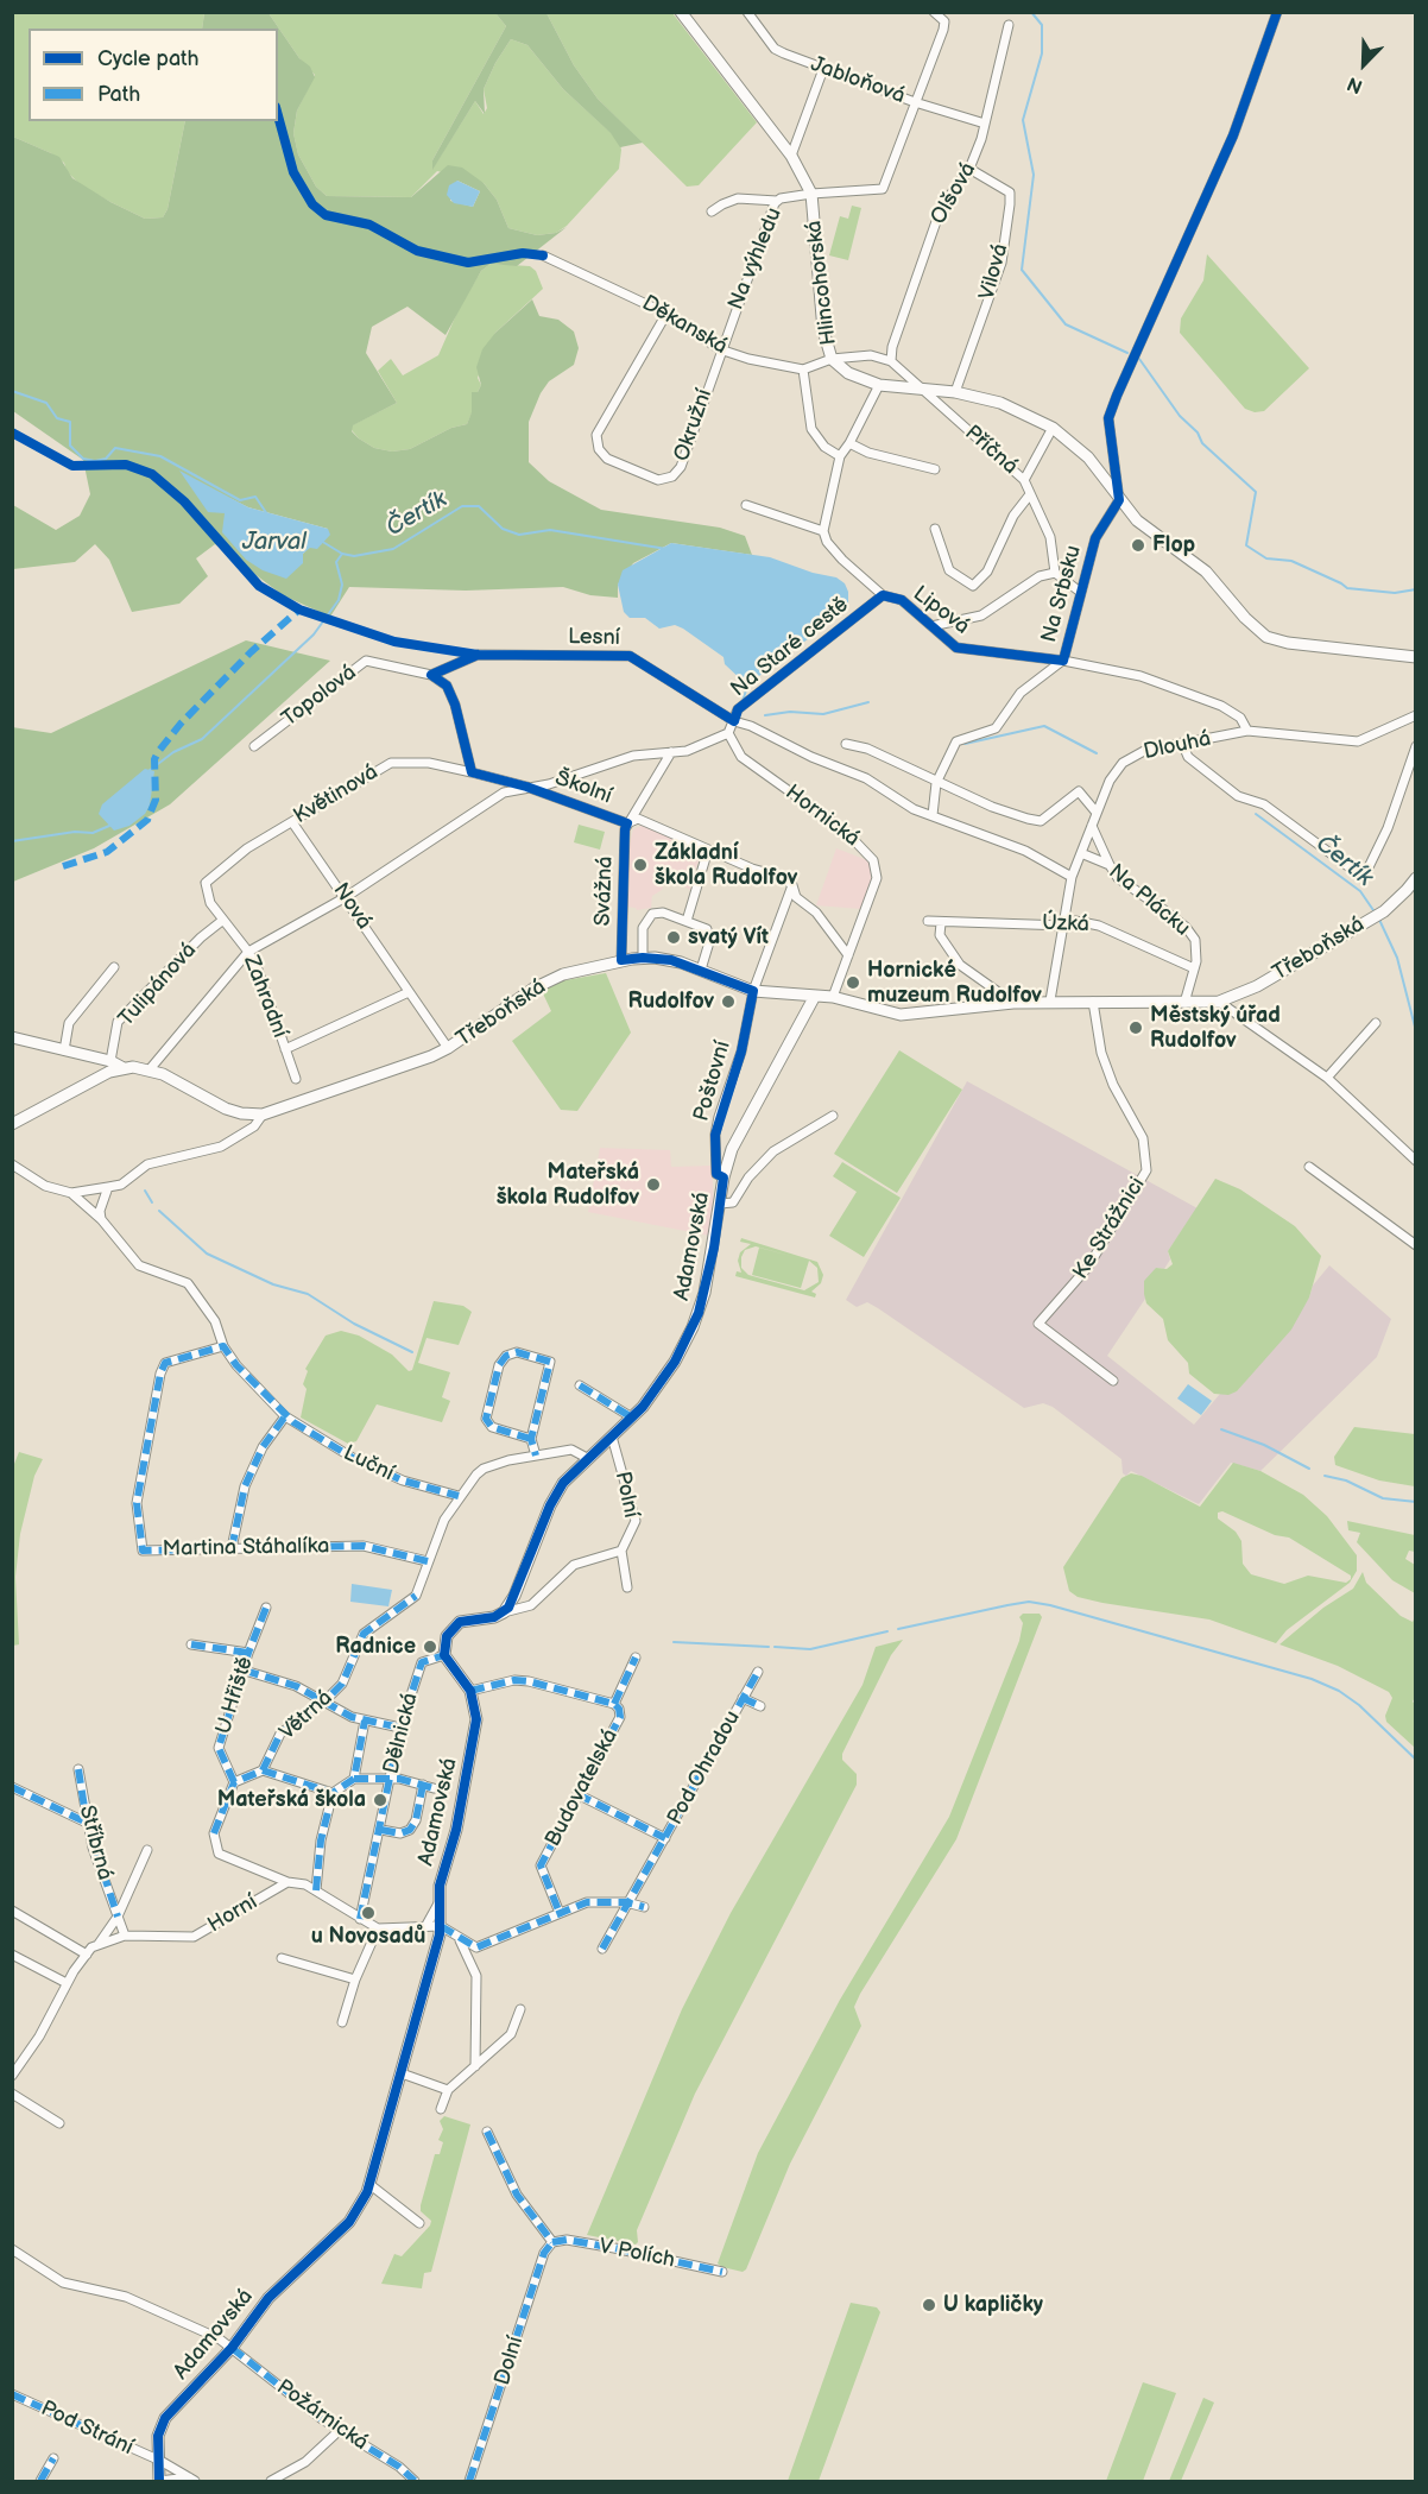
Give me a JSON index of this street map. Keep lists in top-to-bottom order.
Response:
{
  "streets": {
    "street": [
      "Jabloňová",
      "Olšová",
      "Na výhledu",
      "Vilová",
      "Hlincohorská",
      "Děkanská",
      "Okružní",
      "Příčná",
      "Na Srbsku",
      "Lipová",
      "Lesní",
      "Na Staré cestě",
      "Topolová",
      "Dlouhá",
      "Školní",
      "Květinová",
      "Hornická",
      "Svážná",
      "Na Plácku",
      "Nová",
      "Úzká",
      "Třeboňská",
      "Tulipánová",
      "Zahradní",
      "Poštovní",
      "Ke Strážnici",
      "Adamovská",
      "Luční",
      "Polní",
      "Martina Stáhalíka",
      "U Hřiště",
      "Větrná",
      "Dělnická",
      "Pod Ohradou",
      "Budovatelská",
      "Stříbrná",
      "Horní",
      "V Polích",
      "Dolní",
      "Požárnická",
      "Pod Strání"
    ]
  },
  "crossings": [
    ["Jabloňová", "Olšová"],
    ["Jabloňová", "Na výhledu"],
    ["Olšová", "Vilová"],
    ["Na výhledu", "Hlincohorská"],
    ["Na výhledu", "Děkanská"],
    ["Na výhledu", "Okružní"],
    ["Vilová", "Hlincohorská"],
    ["Hlincohorská", "Příčná"],
    ["Hlincohorská", "Na Srbsku"],
    ["Hlincohorská", "Lipová"],
    ["Hlincohorská", "Na Staré cestě"],
    ["Děkanská", "Okružní"],
    ["Příčná", "Lipová"],
    ["Příčná", "Na Staré cestě"],
    ["Na Srbsku", "Lipová"],
    ["Lipová", "Na Staré cestě"],
    ["Lipová", "Dlouhá"],
    ["Lesní", "Na Staré cestě"],
    ["Lesní", "Topolová"],
    ["Lesní", "Dlouhá"],
    ["Na Staré cestě", "Hornická"],
    ["Dlouhá", "Na Plácku"],
    ["Dlouhá", "Úzká"],
    ["Dlouhá", "Třeboňská"],
    ["Školní", "Květinová"],
    ["Školní", "Hornická"],
    ["Školní", "Svážná"],
    ["Školní", "Poštovní"],
    ["Květinová", "Nová"],
    ["Květinová", "Zahradní"],
    ["Hornická", "Třeboňská"],
    ["Svážná", "Třeboňská"],
    ["Na Plácku", "Úzká"],
    ["Na Plácku", "Třeboňská"],
    ["Nová", "Třeboňská"],
    ["Třeboňská", "Poštovní"],
    ["Třeboňská", "Ke Strážnici"],
    ["Třeboňská", "Adamovská"],
    ["Tulipánová", "Zahradní"],
    ["Poštovní", "Adamovská"],
    ["Adamovská", "Polní"],
    ["Adamovská", "Dělnická"],
    ["Adamovská", "Budovatelská"],
    ["Adamovská", "Požárnická"],
    ["Adamovská", "Pod Strání"],
    ["Luční", "Martina Stáhalíka"],
    ["Martina Stáhalíka", "Větrná"],
    ["Pod Ohradou", "Budovatelská"],
    ["Stříbrná", "Horní"],
    ["V Polích", "Dolní"]
  ],
  "water": ["Čertík", "Jarval"],
  "places": [
    "Flop",
    "Základní škola Rudolfov",
    "svatý Vít",
    "Hornické muzeum Rudolfov",
    "Rudolfov",
    "Městský úřad Rudolfov",
    "Mateřská škola Rudolfov",
    "Radnice",
    "Mateřská škola",
    "u Novosadů",
    "U kapličky"
  ],
  "legend": ["Cycle path", "Path"],
  "north": "bottom left"
}
